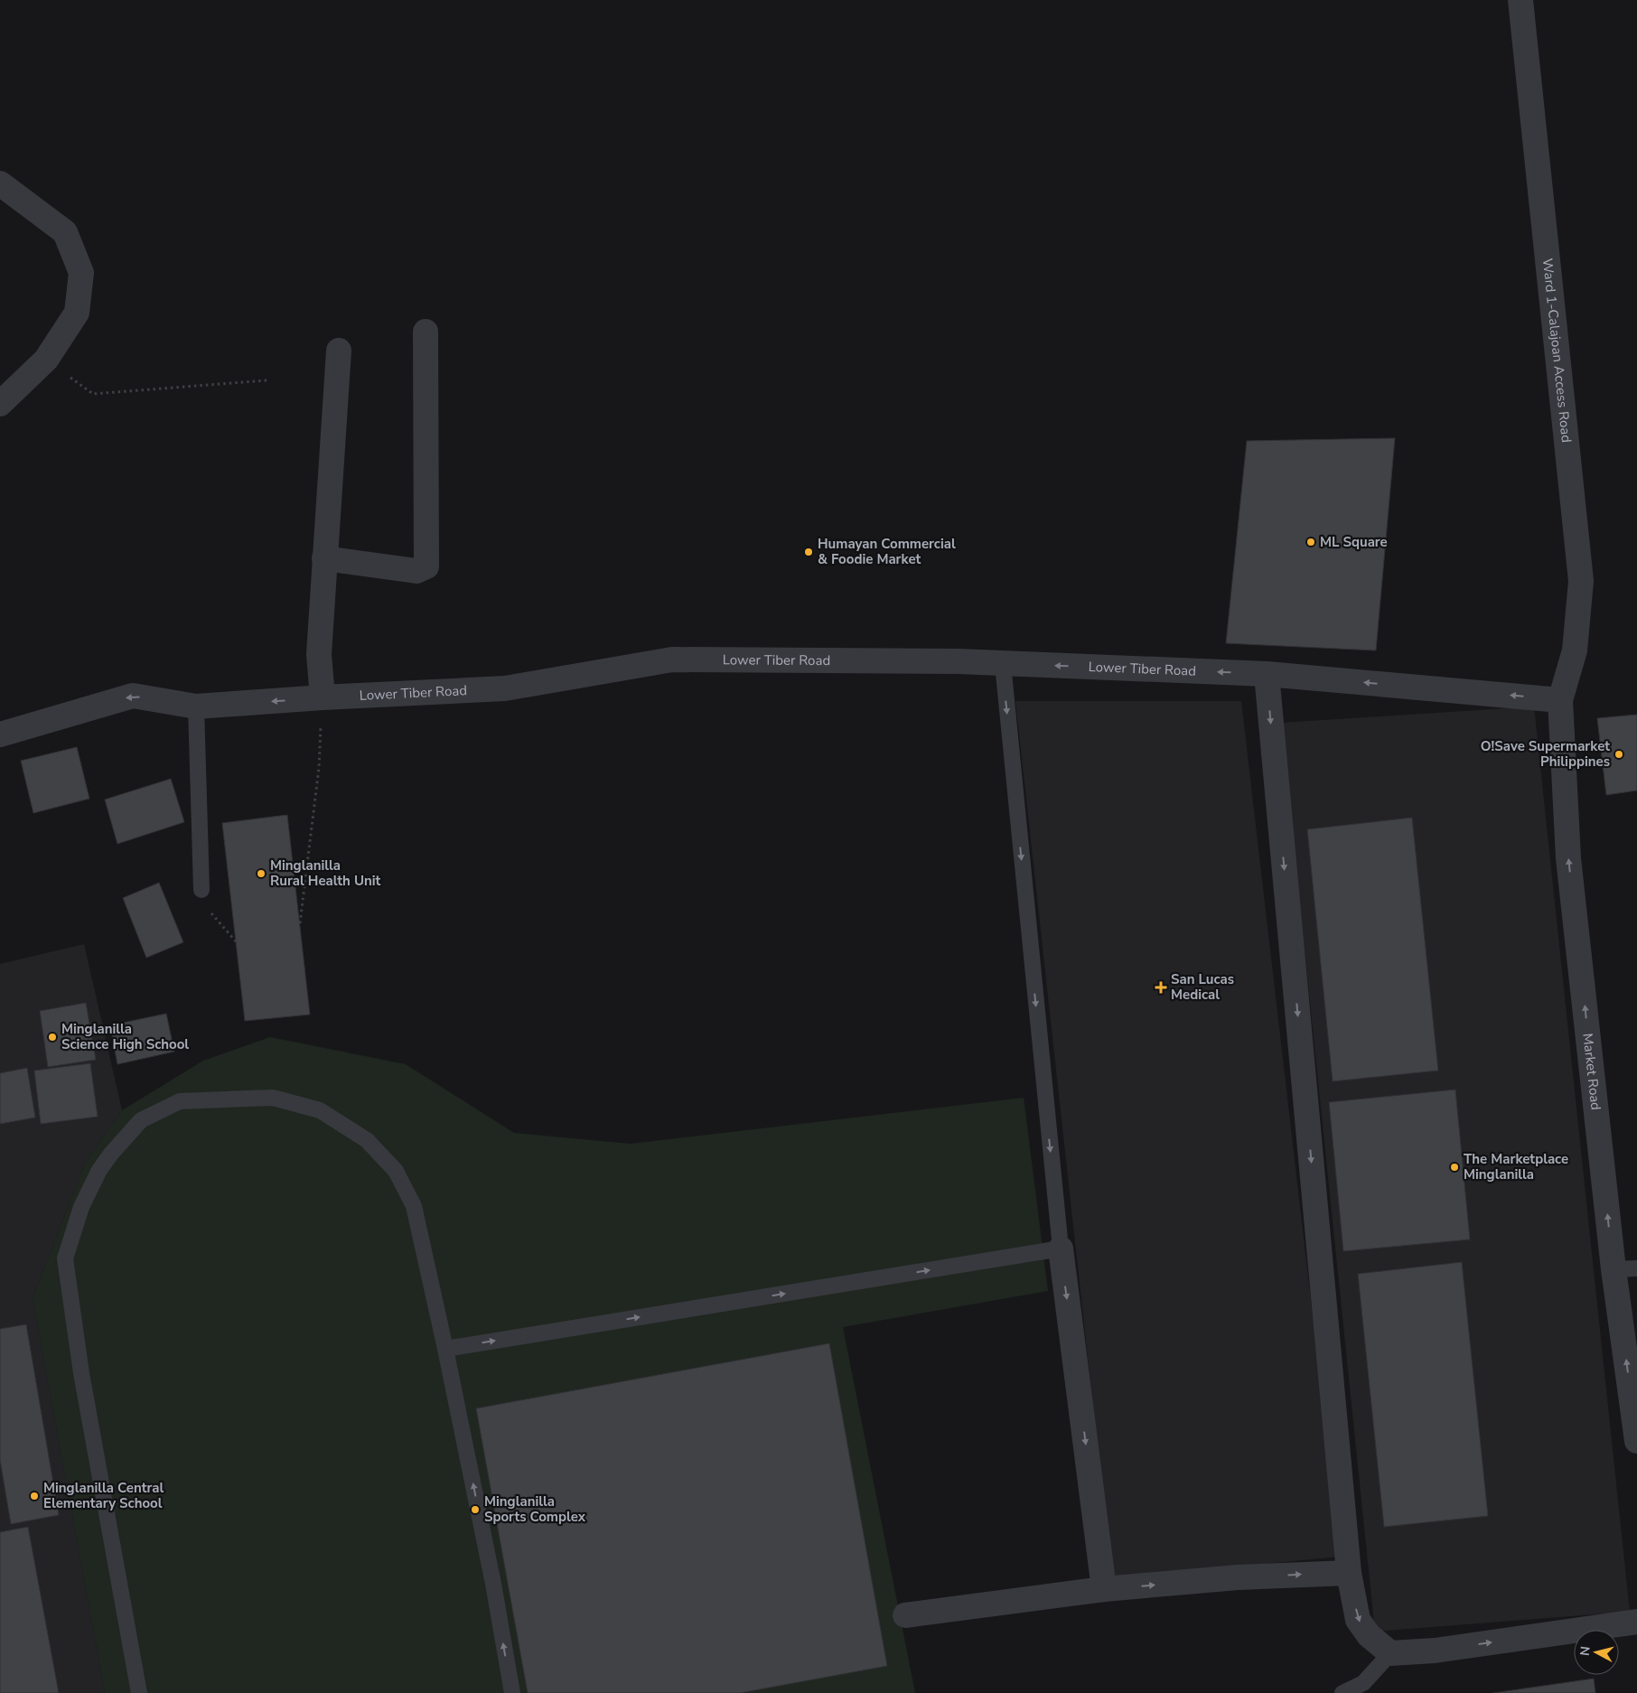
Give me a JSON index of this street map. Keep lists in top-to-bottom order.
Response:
{
  "streets": {
    "street": ["Ward 1-Calajoan Access Road", "Lower Tiber Road", "Market Road"]
  },
  "crossings": [
    ["Ward 1-Calajoan Access Road", "Lower Tiber Road"],
    ["Ward 1-Calajoan Access Road", "Market Road"],
    ["Lower Tiber Road", "Market Road"]
  ],
  "one_way": ["Lower Tiber Road", "Market Road"],
  "places": {
    "other": [
      "ML Square",
      "Humayan Commercial & Foodie Market",
      "O!Save Supermarket Philippines",
      "Minglanilla Rural Health Unit",
      "Minglanilla Science High School",
      "The Marketplace Minglanilla",
      "Minglanilla Central Elementary School",
      "Minglanilla Sports Complex"
    ],
    "health": ["San Lucas Medical"]
  },
  "north": "left"
}
